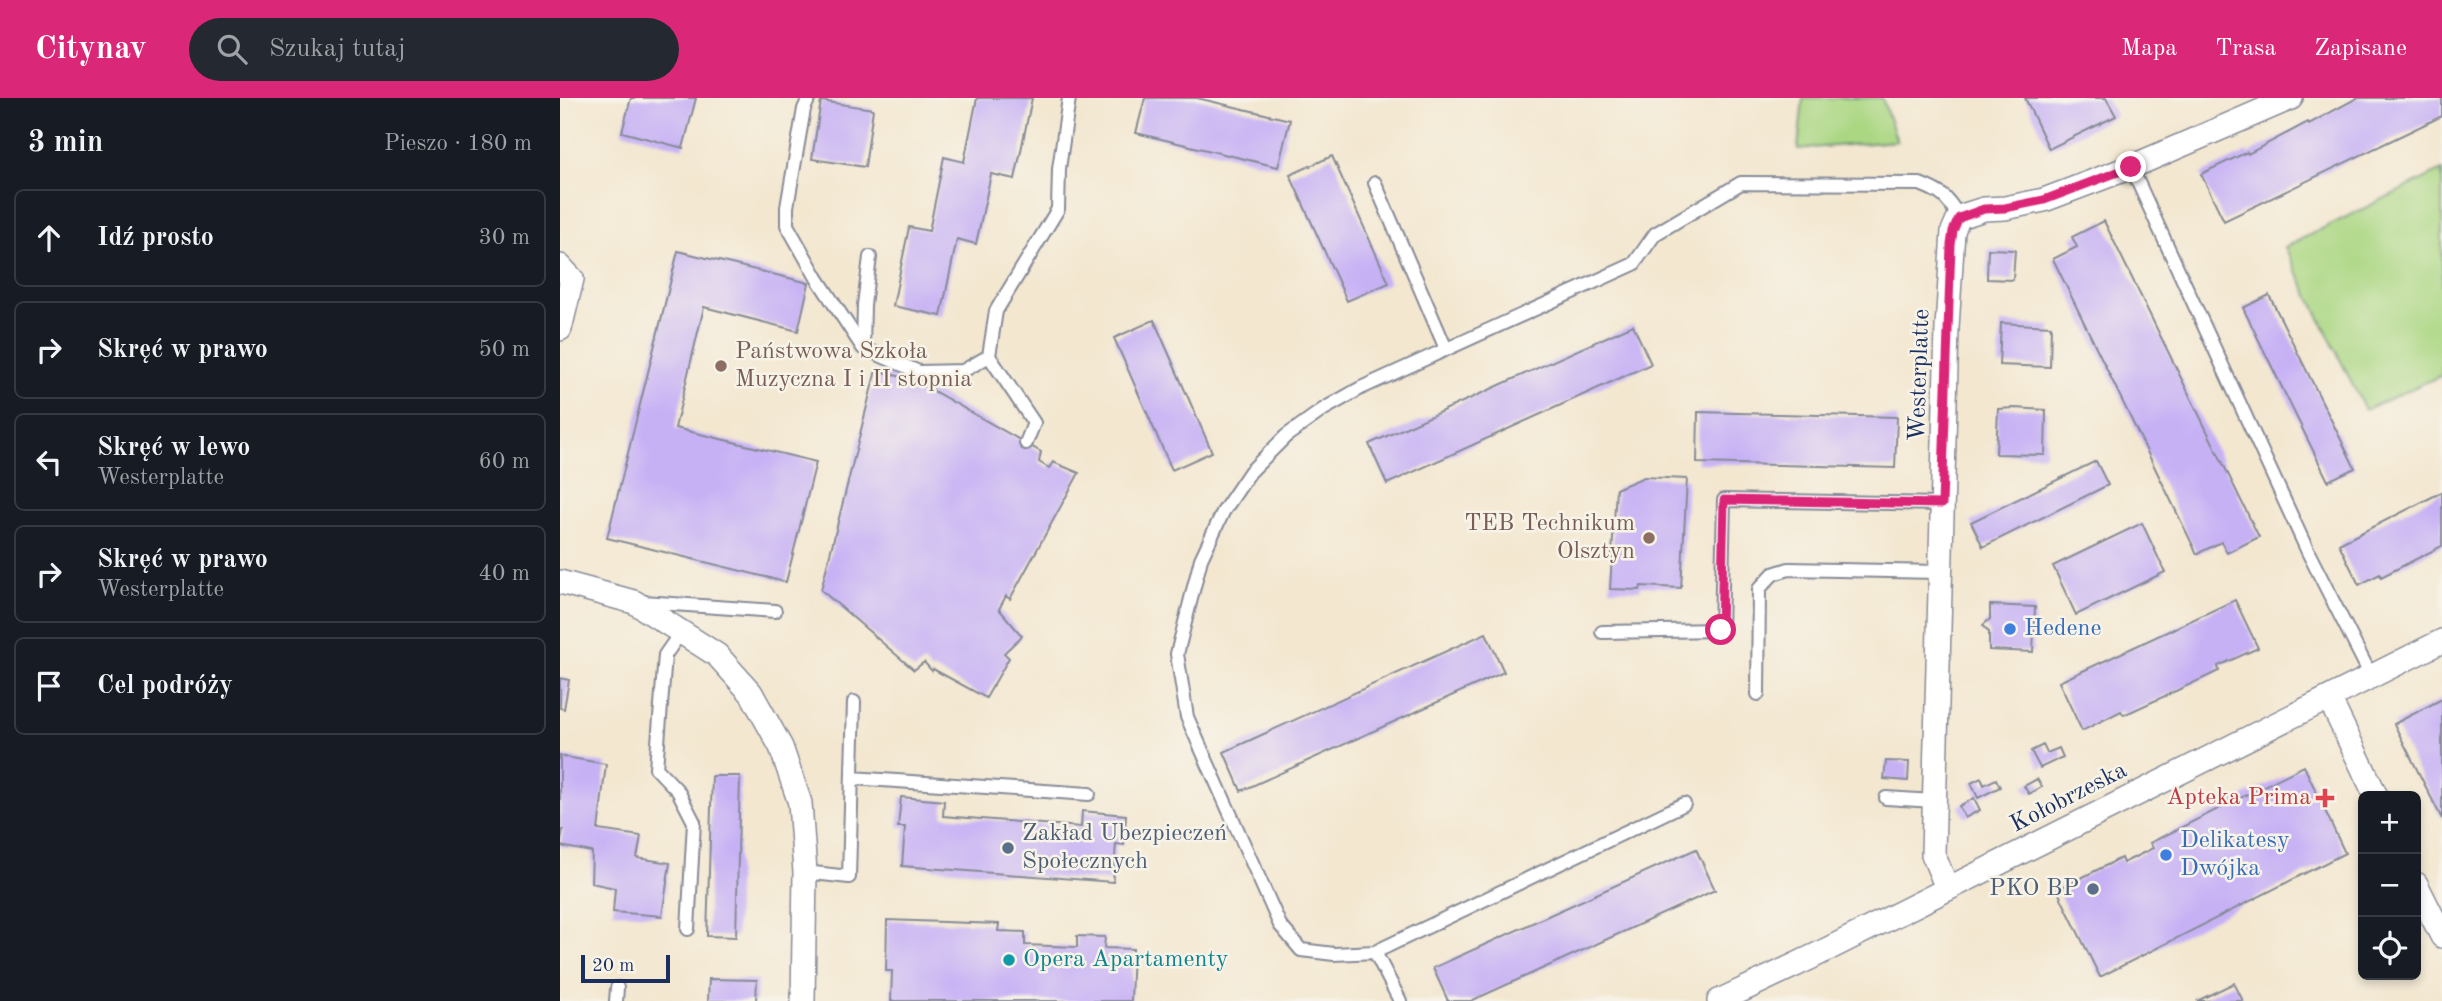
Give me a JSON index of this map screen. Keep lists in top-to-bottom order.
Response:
{
  "streets": {
    "street": ["Westerplatte", "Kołobrzeska"]
  },
  "crossings": [
    ["Westerplatte", "Kołobrzeska"]
  ],
  "places": {
    "other": [
      "Państwowa Szkoła Muzyczna I i II stopnia",
      "TEB Technikum Olsztyn",
      "Hedene",
      "Zakład Ubezpieczeń Społecznych",
      "Delikatesy Dwójka",
      "PKO BP",
      "Opera Apartamenty"
    ],
    "health": ["Apteka Prima"]
  },
  "scale_bar": "20 m",
  "page": {
    "header": "Citynav",
    "search": "Szukaj tutaj",
    "nav": ["Mapa", "Trasa", "Zapisane"],
    "heading": ["3 min", "Pieszo · 180 m"],
    "list": [
      ["Idź prosto", "30 m"],
      ["Skręć w prawo", "50 m"],
      ["Skręć w lewo", "Westerplatte", "60 m"],
      ["Skręć w prawo", "Westerplatte", "40 m"],
      "Cel podróży"
    ],
    "map_buttons": ["+", "−"],
    "scale": "20 m"
  }
}
